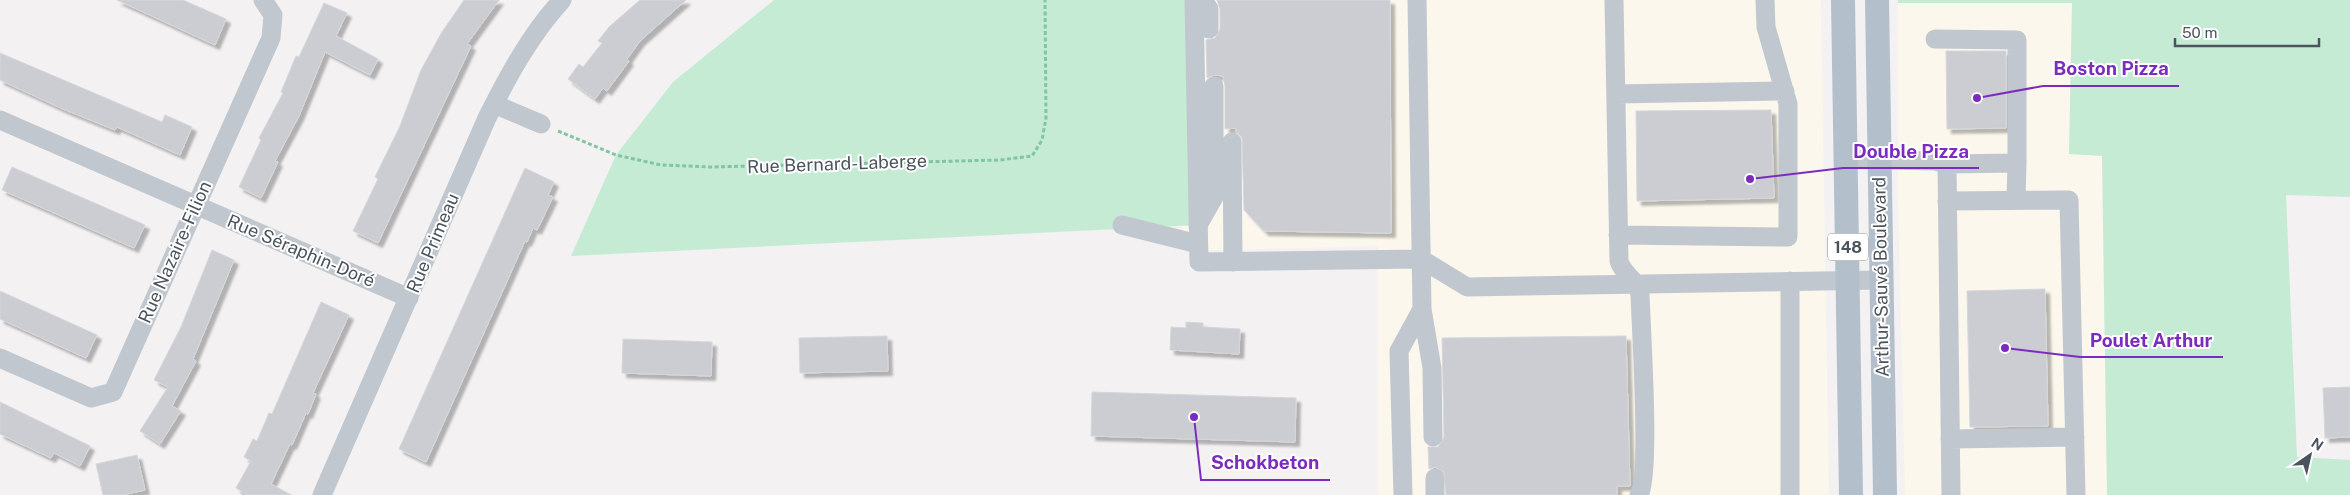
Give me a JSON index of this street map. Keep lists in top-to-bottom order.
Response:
{
  "streets": {
    "main road": ["148", "Arthur-Sauvé Boulevard"],
    "street": ["Rue Primeau", "Rue Séraphin-Doré", "Rue Nazaire-Filion"],
    "path": ["Rue Bernard-Laberge"]
  },
  "crossings": [
    ["Rue Primeau", "Rue Séraphin-Doré"],
    ["Rue Séraphin-Doré", "Rue Nazaire-Filion"]
  ],
  "places": [
    "Boston Pizza",
    "Double Pizza",
    "Poulet Arthur",
    "Schokbeton"
  ],
  "scale_bar": "50 m",
  "north": "top right"
}
